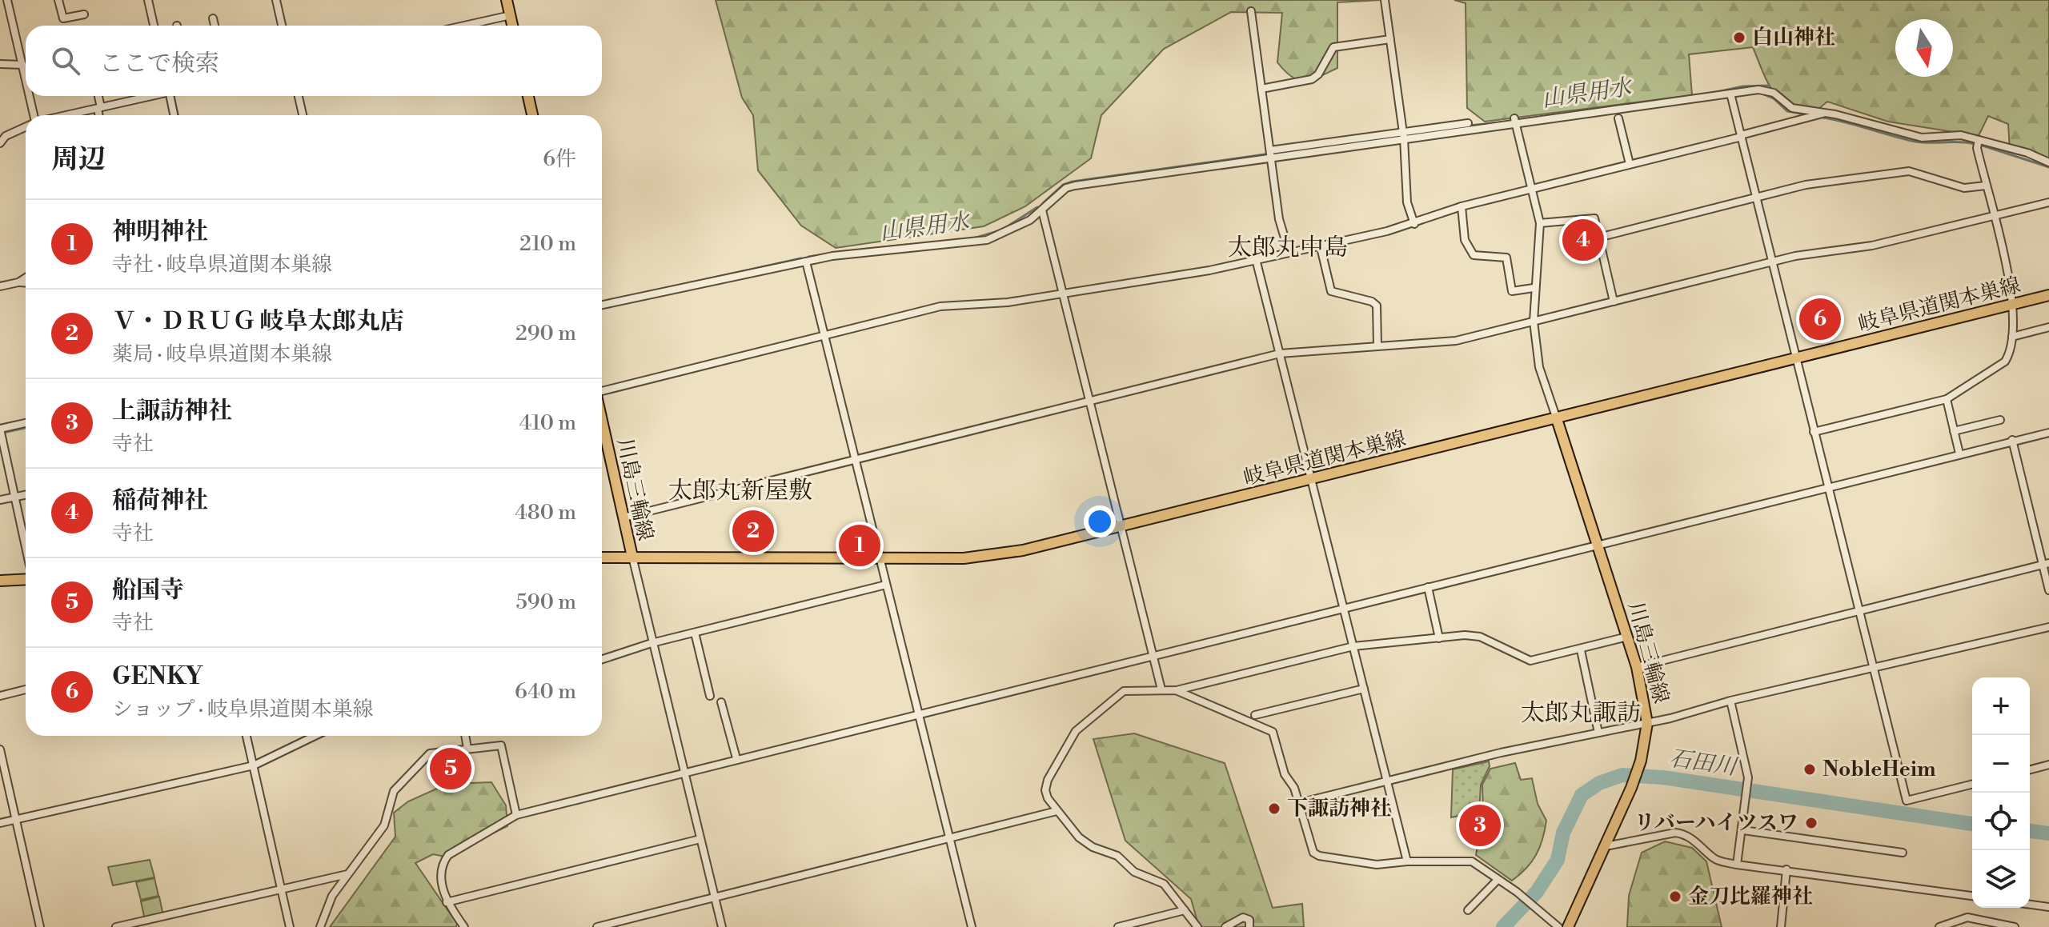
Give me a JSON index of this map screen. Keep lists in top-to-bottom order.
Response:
{
  "streets": {
    "main road": ["岐阜県道関本巣線", "川島三輪線"]
  },
  "crossings": [
    ["岐阜県道関本巣線", "川島三輪線"]
  ],
  "districts": ["太郎丸中島", "太郎丸新屋敷", "太郎丸諏訪"],
  "water": ["山県用水", "石田川"],
  "places": [
    "白山神社",
    "NobleHeim",
    "下諏訪神社",
    "リバーハイツスワ",
    "金刀比羅神社"
  ],
  "north": "bottom",
  "page": {
    "search": "ここで検索",
    "heading": ["周辺", "6件"],
    "list": [
      {
        "mark": "1",
        "name": "神明神社",
        "note": "寺社 · 岐阜県道関本巣線",
        "value": "210 m"
      },
      {
        "mark": "2",
        "name": "Ｖ・ＤＲＵＧ 岐阜太郎丸店",
        "note": "薬局 · 岐阜県道関本巣線",
        "value": "290 m"
      },
      {
        "mark": "3",
        "name": "上諏訪神社",
        "note": "寺社",
        "value": "410 m"
      },
      {
        "mark": "4",
        "name": "稲荷神社",
        "note": "寺社",
        "value": "480 m"
      },
      {
        "mark": "5",
        "name": "船国寺",
        "note": "寺社",
        "value": "590 m"
      },
      {
        "mark": "6",
        "name": "GENKY",
        "note": "ショップ · 岐阜県道関本巣線",
        "value": "640 m"
      }
    ],
    "pins": [
      "4",
      "6",
      "2",
      "1",
      "5",
      "3"
    ],
    "map_buttons": ["+", "−"]
  }
}
